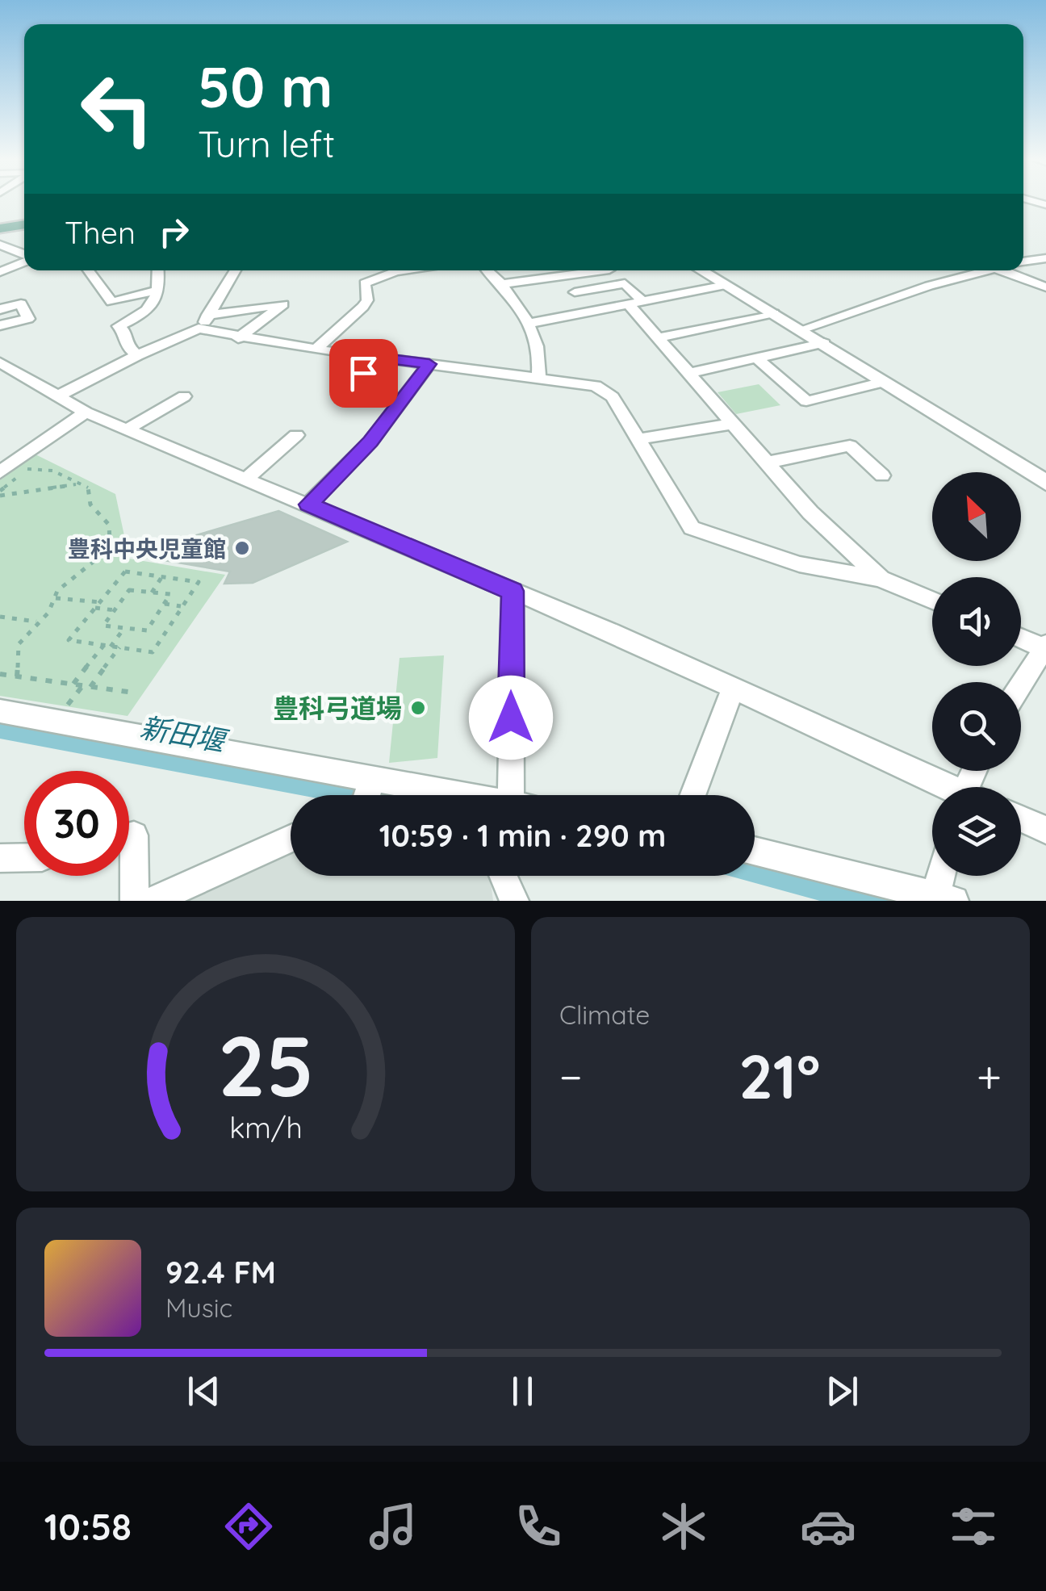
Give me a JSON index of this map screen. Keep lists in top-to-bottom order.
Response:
{
  "water": ["新田堰"],
  "places": ["豊科中央児童館", "豊科弓道場"],
  "north": "top left",
  "page": {
    "turn": ["50 m", "Turn left"],
    "then": "Then",
    "limit": "30",
    "trip": "10:59 · 1 min · 290 m",
    "tile": "Climate",
    "heat": ["−", "21°", "+"],
    "song": ["92.4 FM", "Music"],
    "tabs": "10:58",
    "gauge": ["25", "km/h"]
  }
}
